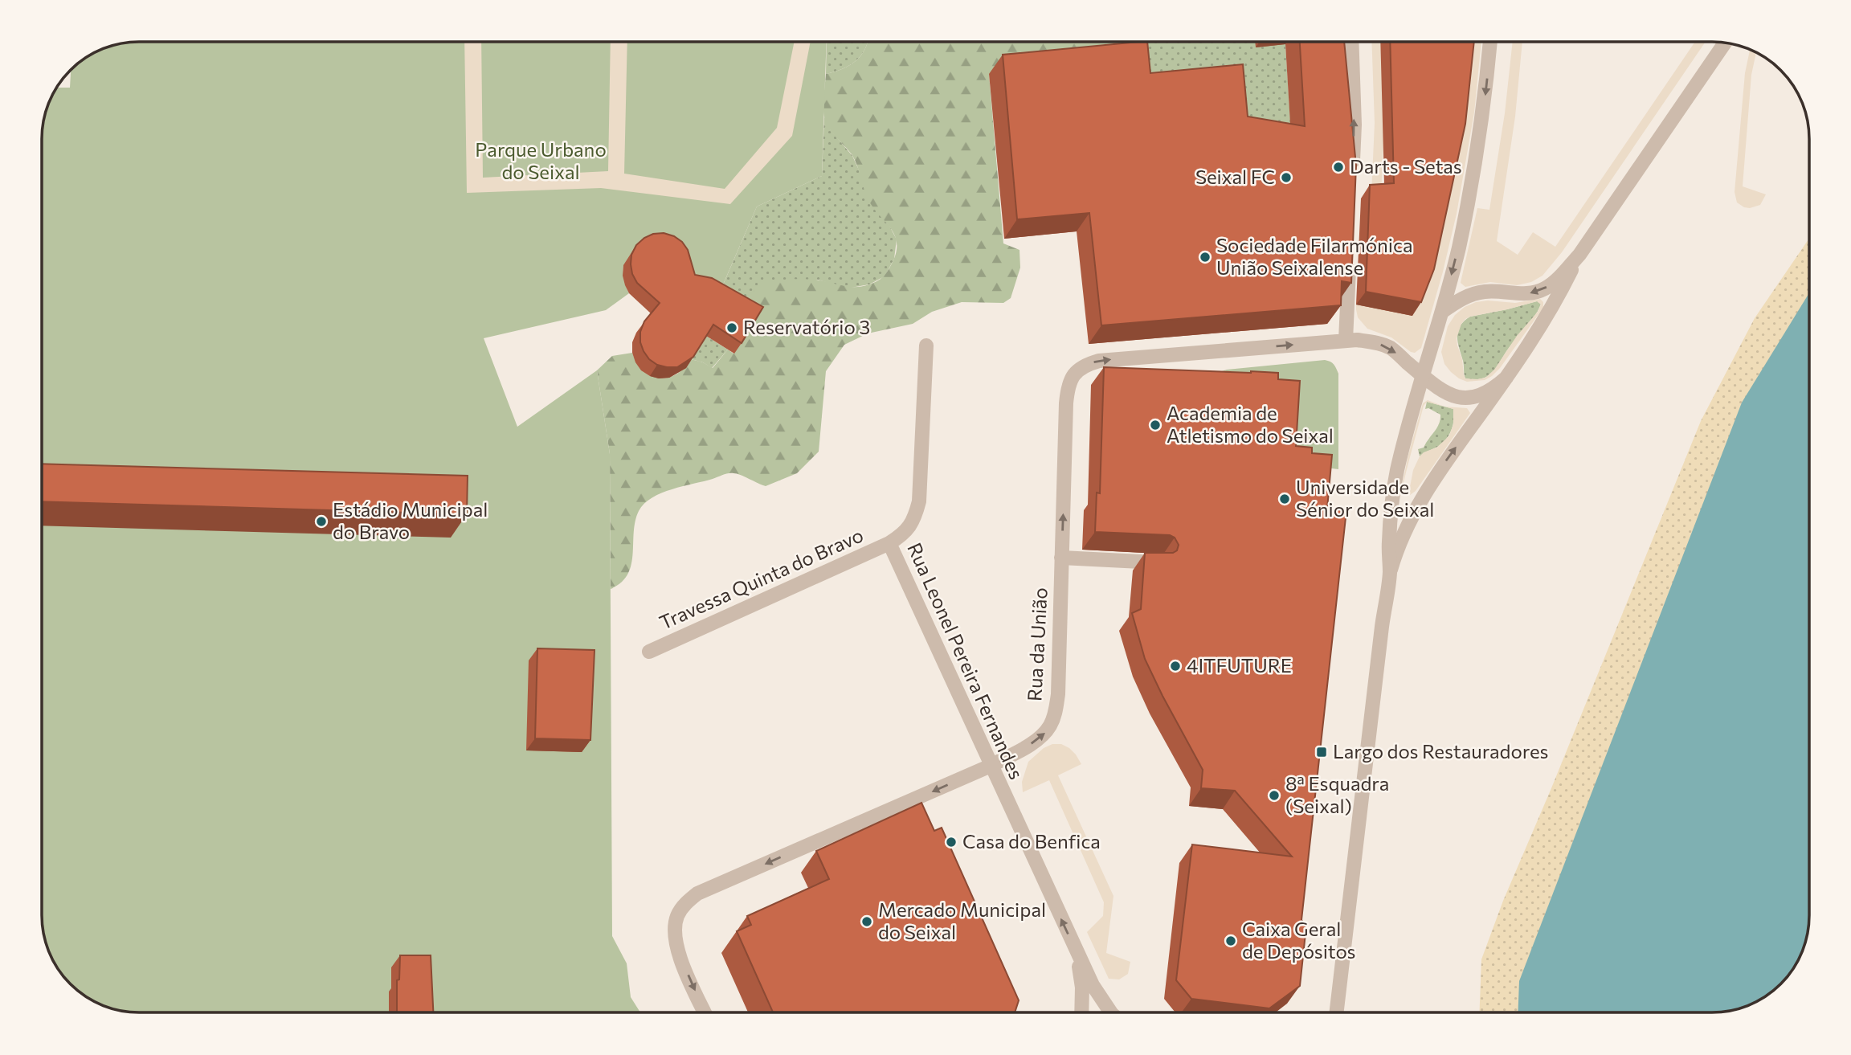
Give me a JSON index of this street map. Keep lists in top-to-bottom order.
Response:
{
  "streets": {
    "street": ["Travessa Quinta do Bravo", "Rua da União", "Rua Leonel Pereira Fernandes"]
  },
  "crossings": [
    ["Travessa Quinta do Bravo", "Rua Leonel Pereira Fernandes"],
    ["Rua da União", "Rua Leonel Pereira Fernandes"]
  ],
  "parks": ["Parque Urbano do Seixal"],
  "places": {
    "other": [
      "Darts - Setas",
      "Seixal FC",
      "Sociedade Filarmónica União Seixalense",
      "Reservatório 3",
      "Academia de Atletismo do Seixal",
      "Universidade Sénior do Seixal",
      "Estádio Municipal do Bravo",
      "4ITFUTURE",
      "8ª Esquadra (Seixal)",
      "Casa do Benfica",
      "Mercado Municipal do Seixal",
      "Caixa Geral de Depósitos"
    ],
    "transit": ["Largo dos Restauradores"]
  }
}
